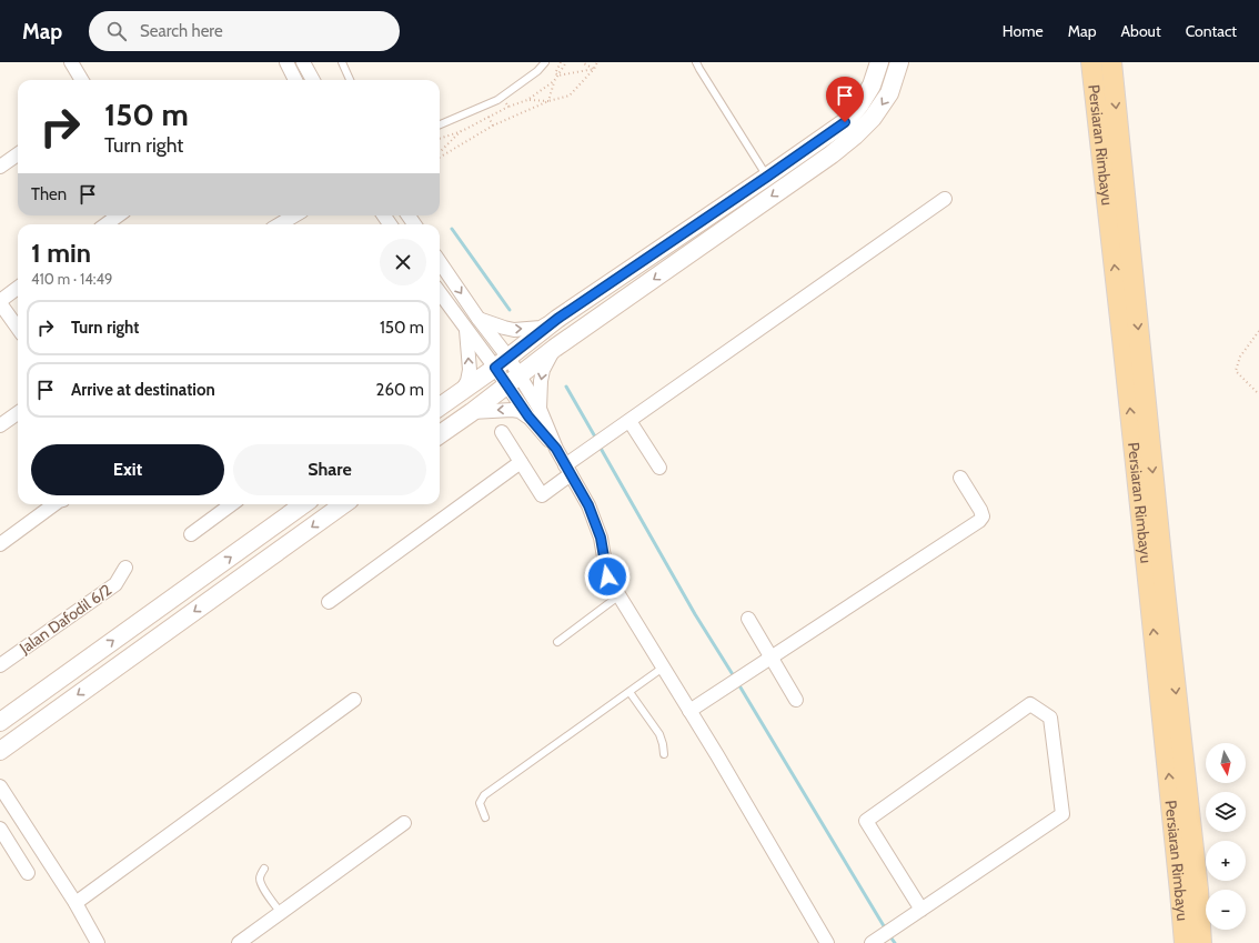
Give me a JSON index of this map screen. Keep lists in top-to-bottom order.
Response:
{
  "streets": {
    "main road": ["Persiaran Rimbayu"],
    "street": ["Jalan Dafodil 6/2"]
  },
  "north": "bottom",
  "page": {
    "header": "Map",
    "search": "Search here",
    "nav": [
      "Home",
      "Map",
      "About",
      "Contact"
    ],
    "turn": ["150 m", "Turn right"],
    "then": "Then",
    "heading": ["1 min", "410 m · 14:49"],
    "list": [
      {
        "name": "Turn right",
        "value": "150 m"
      },
      {
        "name": "Arrive at destination",
        "value": "260 m"
      }
    ],
    "buttons": ["Exit", "Share"],
    "map_buttons": ["+", "−"]
  }
}
